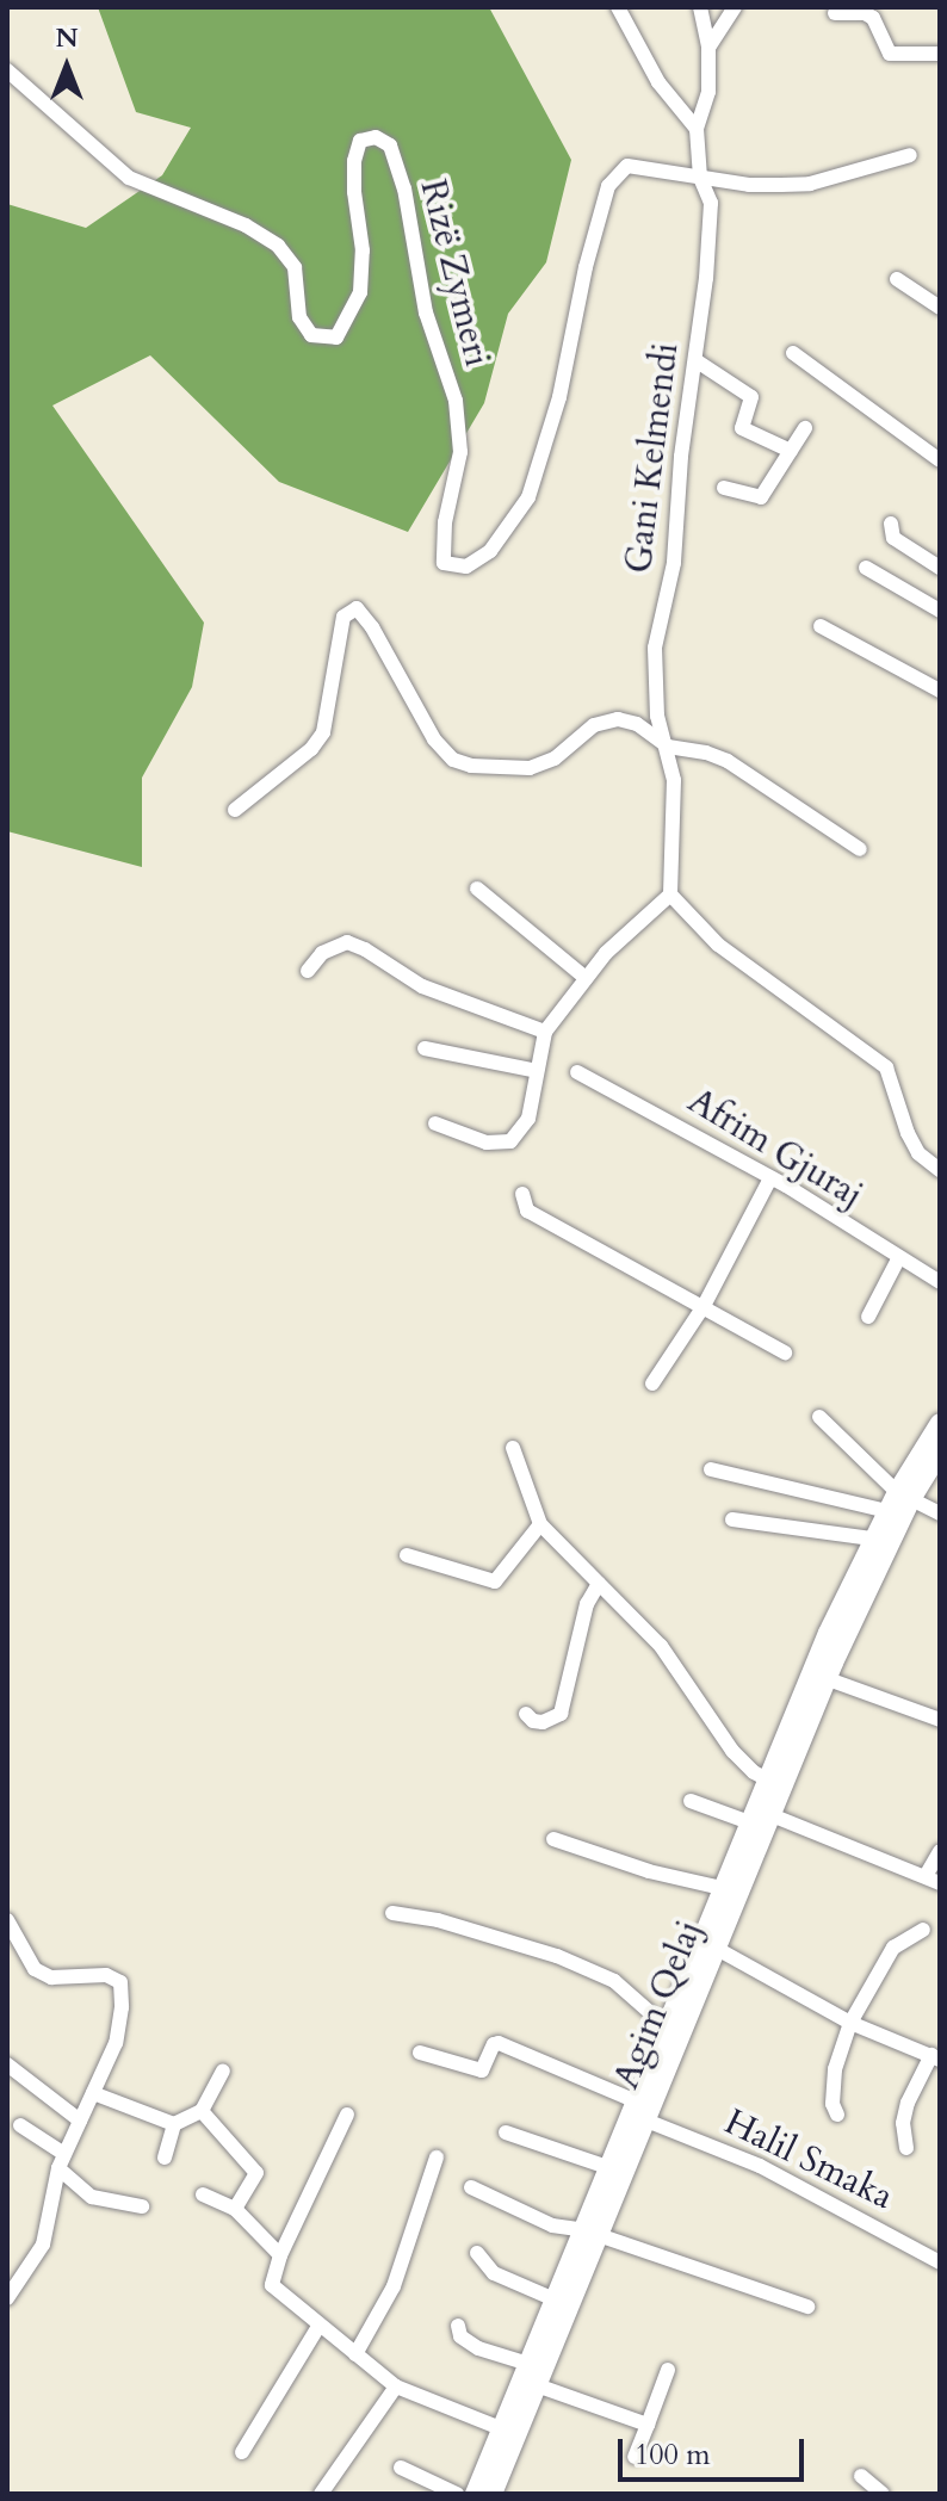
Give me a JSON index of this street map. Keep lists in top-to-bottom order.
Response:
{
  "streets": {
    "main road": ["Agim Qelaj"],
    "street": [
      "Rizë Zymeri",
      "Gani Kelmendi",
      "Afrim Gjuraj",
      "Halil Smaka"
    ]
  },
  "crossings": [
    ["Rizë Zymeri", "Gani Kelmendi"],
    ["Agim Qelaj", "Halil Smaka"]
  ],
  "scale_bar": "100 m",
  "north": "top"
}
